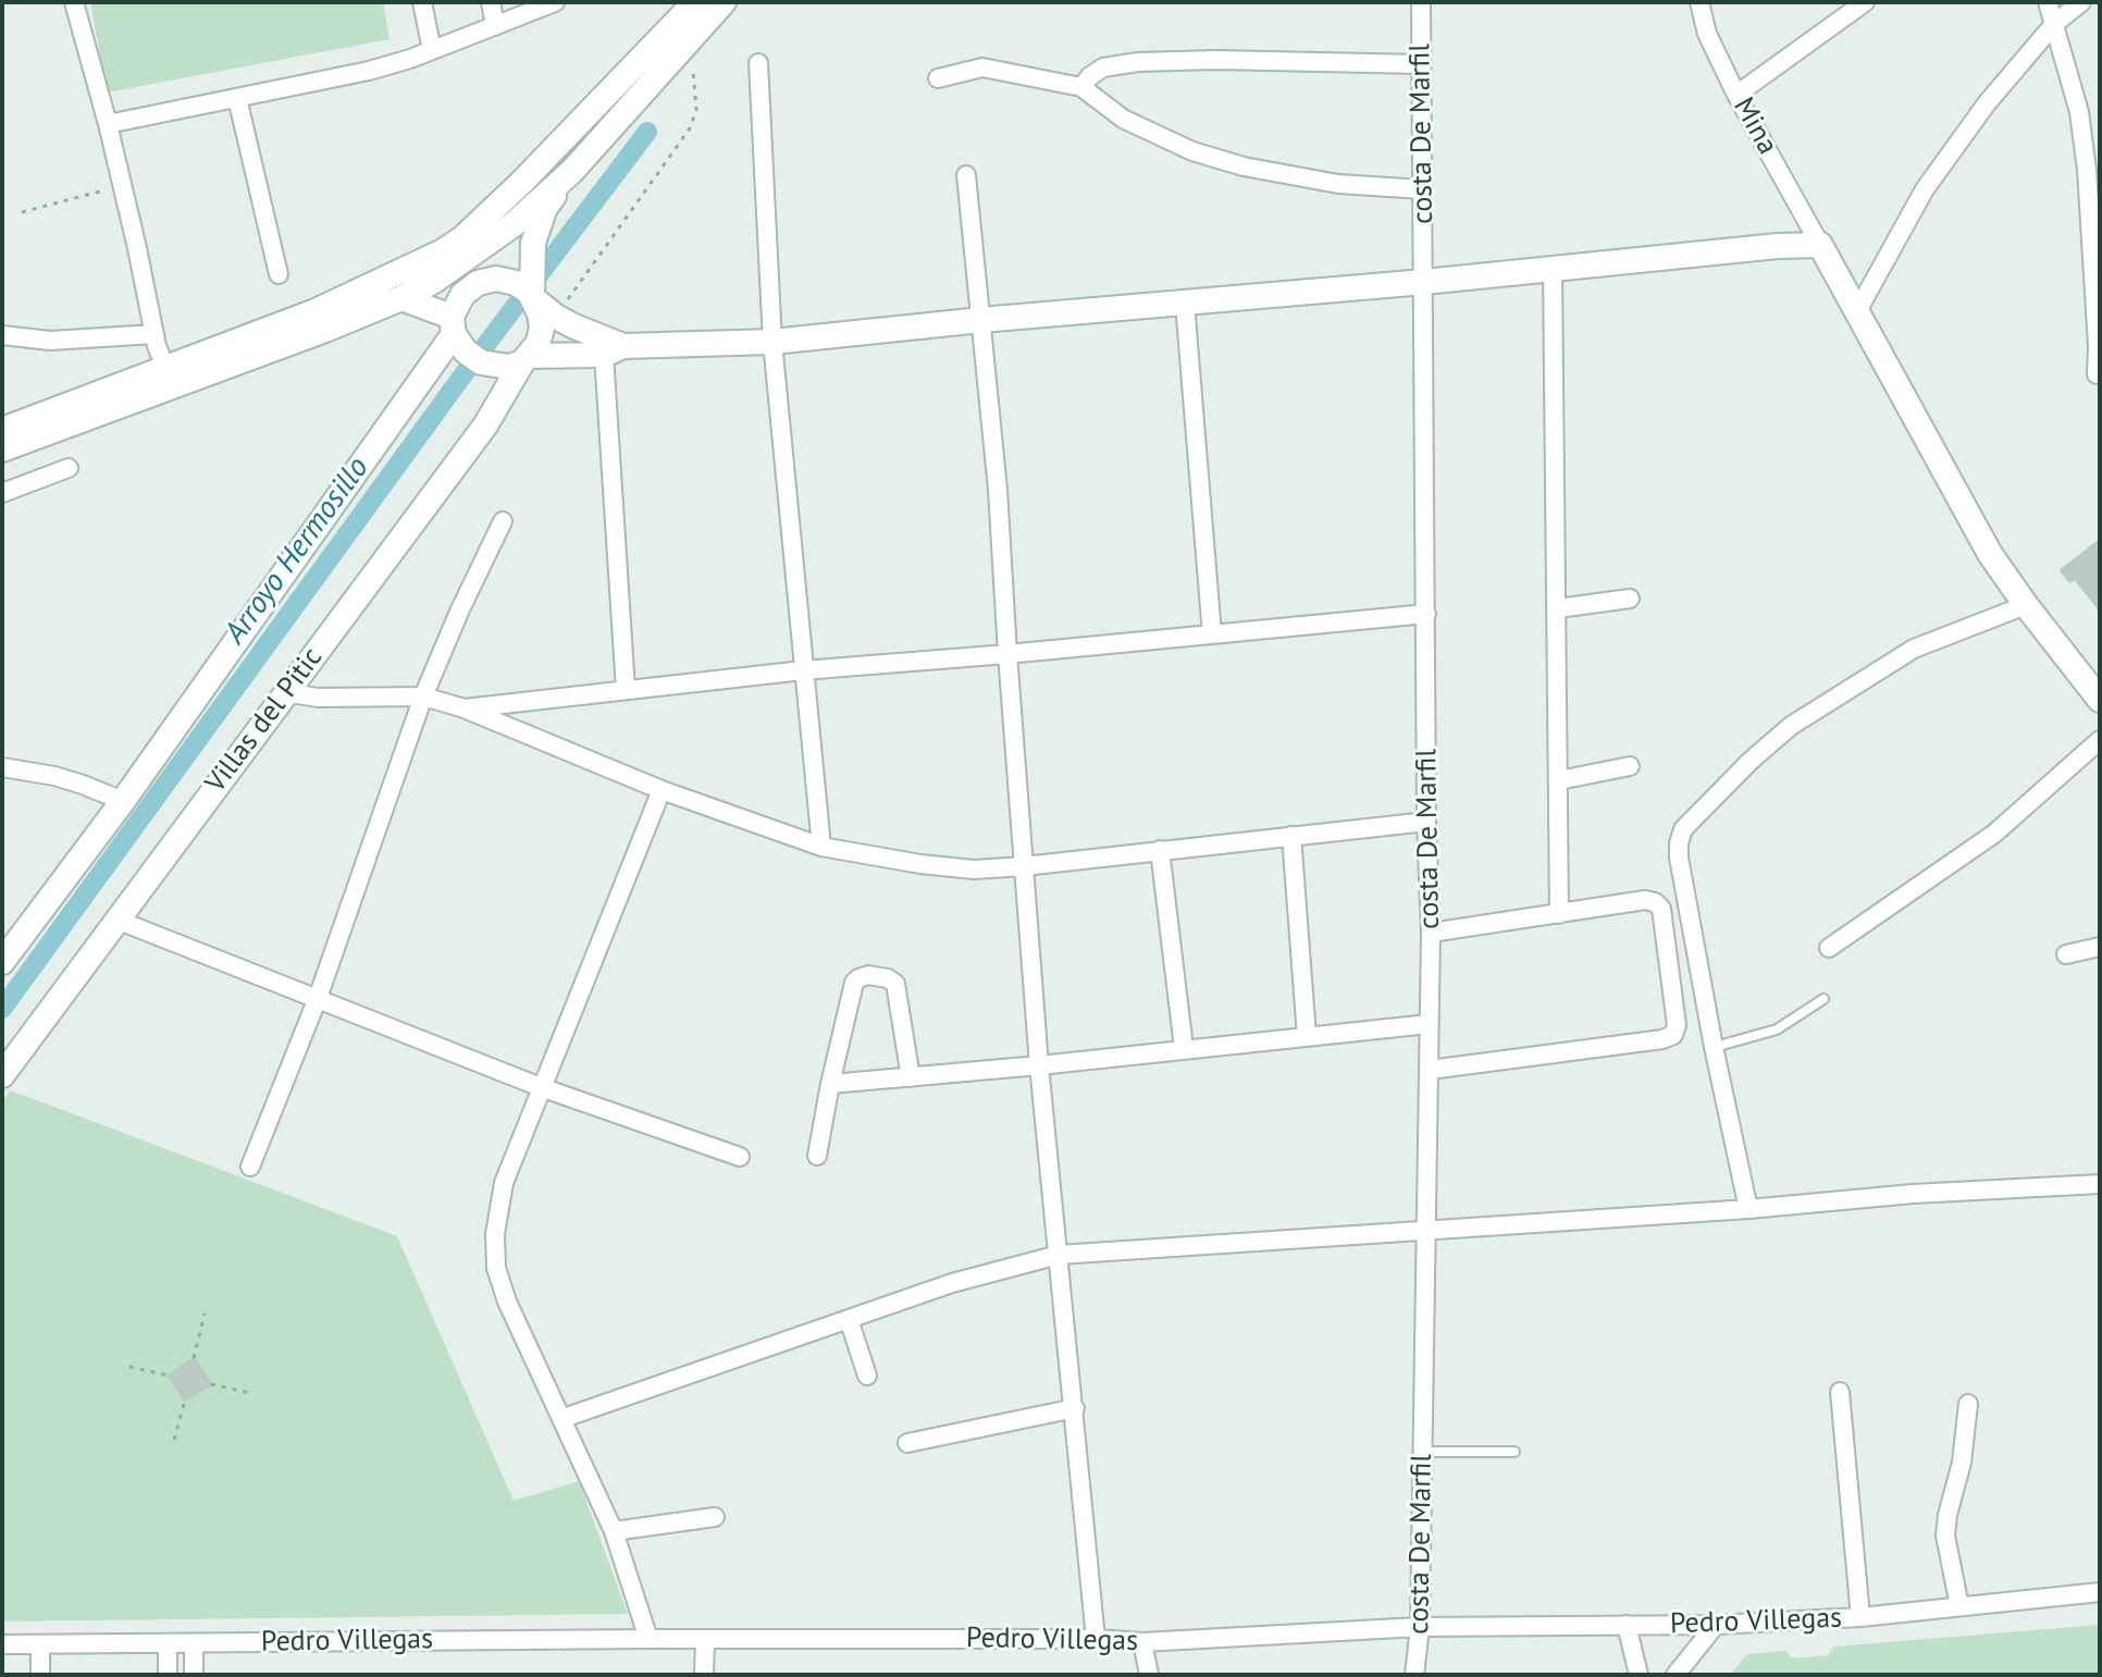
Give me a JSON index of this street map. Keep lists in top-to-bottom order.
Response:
{
  "streets": {
    "street": [
      "Mina",
      "costa De Marfil",
      "Villas del Pitic",
      "Pedro Villegas"
    ]
  },
  "crossings": [
    ["costa De Marfil", "Pedro Villegas"]
  ],
  "water": ["Arroyo Hermosillo"]
}
